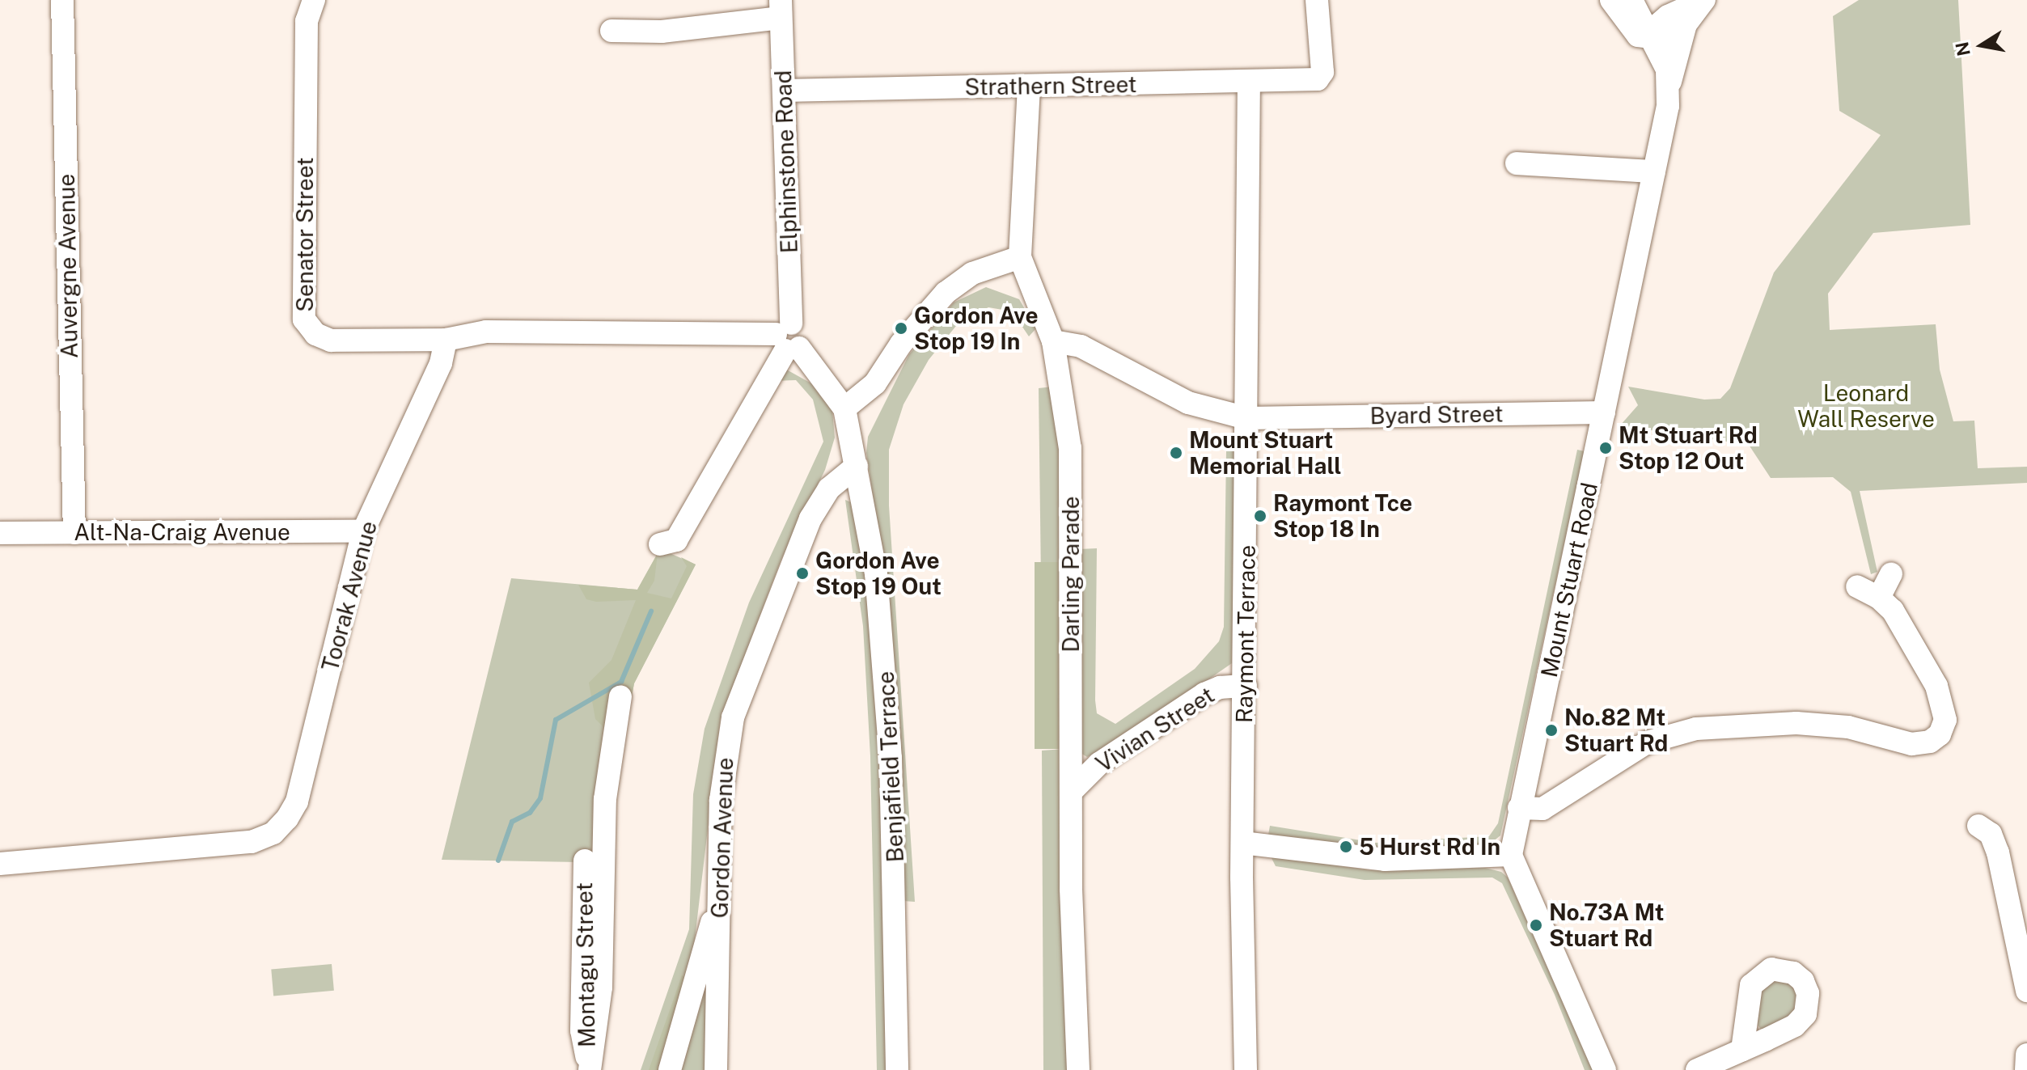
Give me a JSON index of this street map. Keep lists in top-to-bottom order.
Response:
{
  "streets": {
    "street": [
      "Strathern Street",
      "Elphinstone Road",
      "Senator Street",
      "Auvergne Avenue",
      "Byard Street",
      "Alt-Na-Craig Avenue",
      "Darling Parade",
      "Mount Stuart Road",
      "Toorak Avenue",
      "Raymont Terrace",
      "Vivian Street",
      "Benjafield Terrace",
      "Gordon Avenue",
      "Montagu Street"
    ]
  },
  "crossings": [
    ["Strathern Street", "Elphinstone Road"],
    ["Strathern Street", "Darling Parade"],
    ["Strathern Street", "Raymont Terrace"],
    ["Senator Street", "Toorak Avenue"],
    ["Auvergne Avenue", "Alt-Na-Craig Avenue"],
    ["Byard Street", "Darling Parade"],
    ["Byard Street", "Mount Stuart Road"],
    ["Byard Street", "Raymont Terrace"],
    ["Alt-Na-Craig Avenue", "Toorak Avenue"],
    ["Darling Parade", "Vivian Street"],
    ["Raymont Terrace", "Vivian Street"],
    ["Benjafield Terrace", "Gordon Avenue"]
  ],
  "parks": ["Leonard Wall Reserve"],
  "places": [
    "Gordon Ave Stop 19 In",
    "Mt Stuart Rd Stop 12 Out",
    "Mount Stuart Memorial Hall",
    "Raymont Tce Stop 18 In",
    "Gordon Ave Stop 19 Out",
    "No.82 Mt Stuart Rd",
    "5 Hurst Rd In",
    "No.73A Mt Stuart Rd"
  ],
  "north": "left"
}
